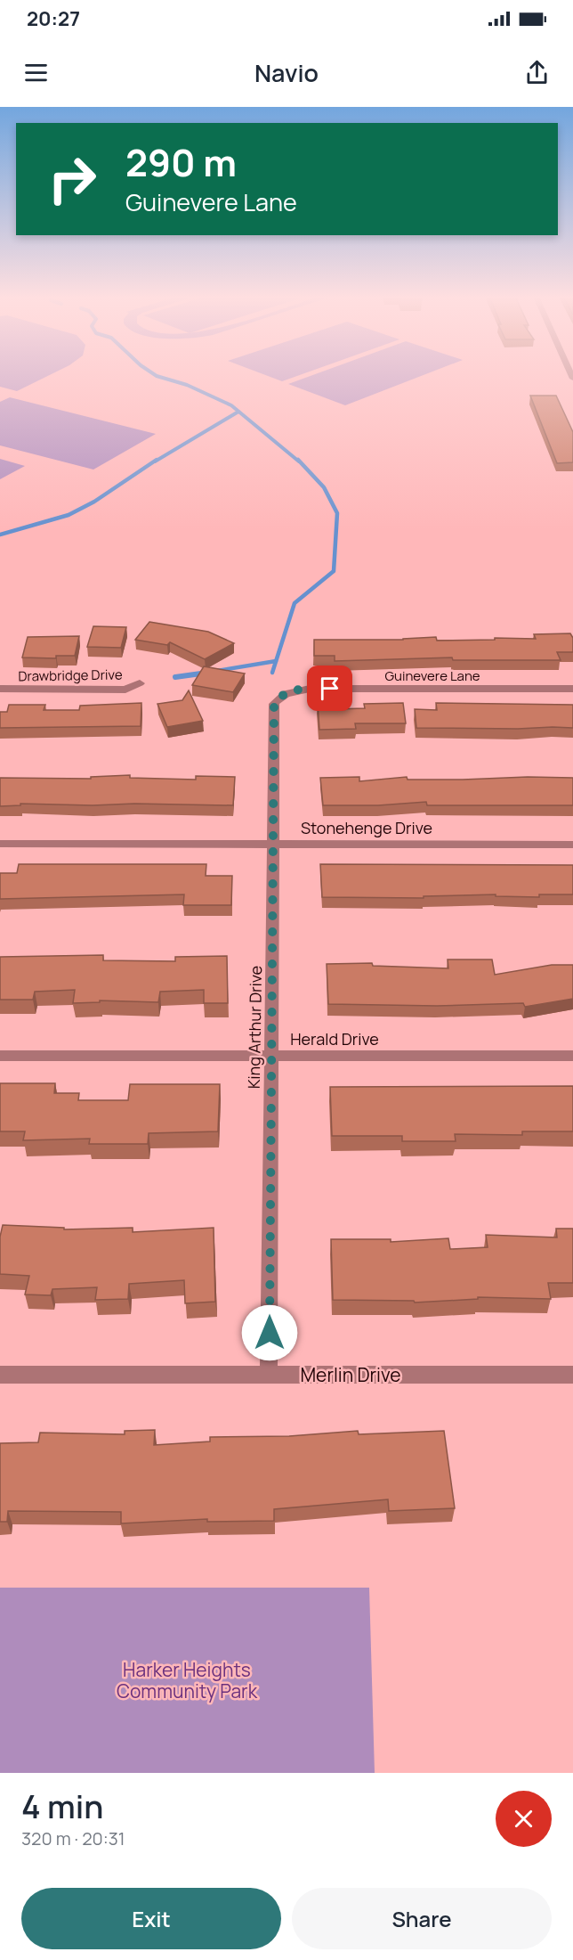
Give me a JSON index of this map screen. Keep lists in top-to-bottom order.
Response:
{
  "streets": {
    "street": [
      "Drawbridge Drive",
      "Guinevere Lane",
      "Stonehenge Drive",
      "King Arthur Drive",
      "Herald Drive",
      "Merlin Drive"
    ]
  },
  "crossings": [
    ["Guinevere Lane", "King Arthur Drive"],
    ["Stonehenge Drive", "King Arthur Drive"],
    ["King Arthur Drive", "Herald Drive"],
    ["King Arthur Drive", "Merlin Drive"]
  ],
  "parks": ["Harker Heights Community Park"],
  "page": {
    "status": "20:27",
    "header": "Navio",
    "turn": ["290 m", "Guinevere Lane"],
    "heading": ["4 min", "320 m · 20:31"],
    "buttons": ["Exit", "Share"]
  }
}
